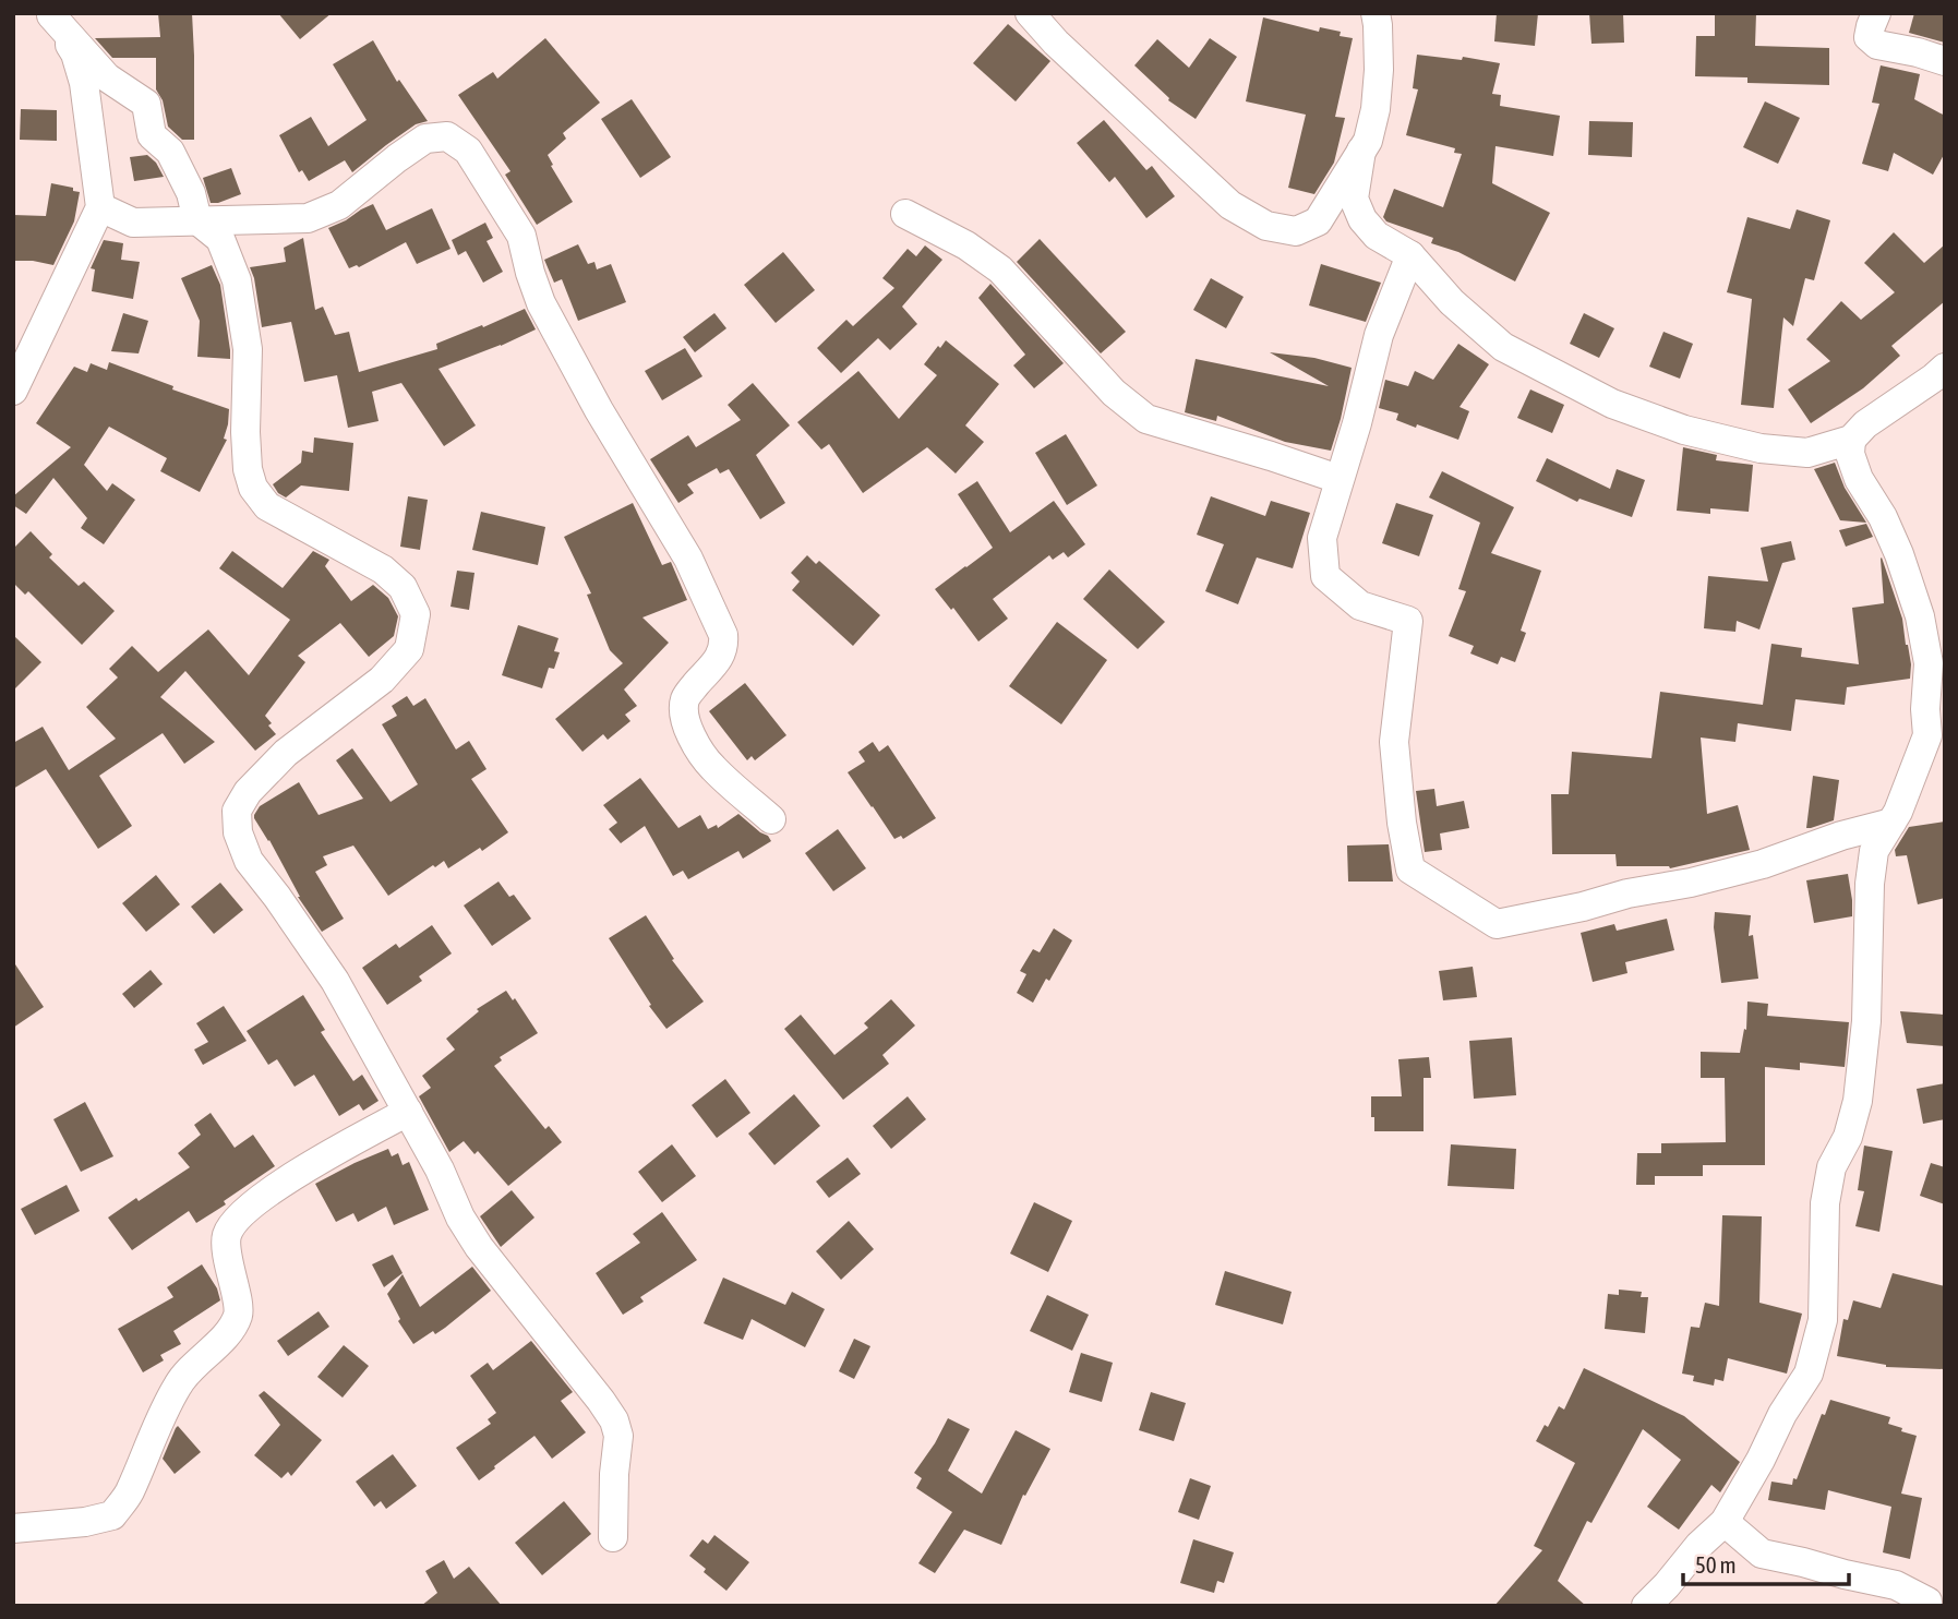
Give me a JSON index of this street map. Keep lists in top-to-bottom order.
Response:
{
  "scale_bar": "50 m"
}
